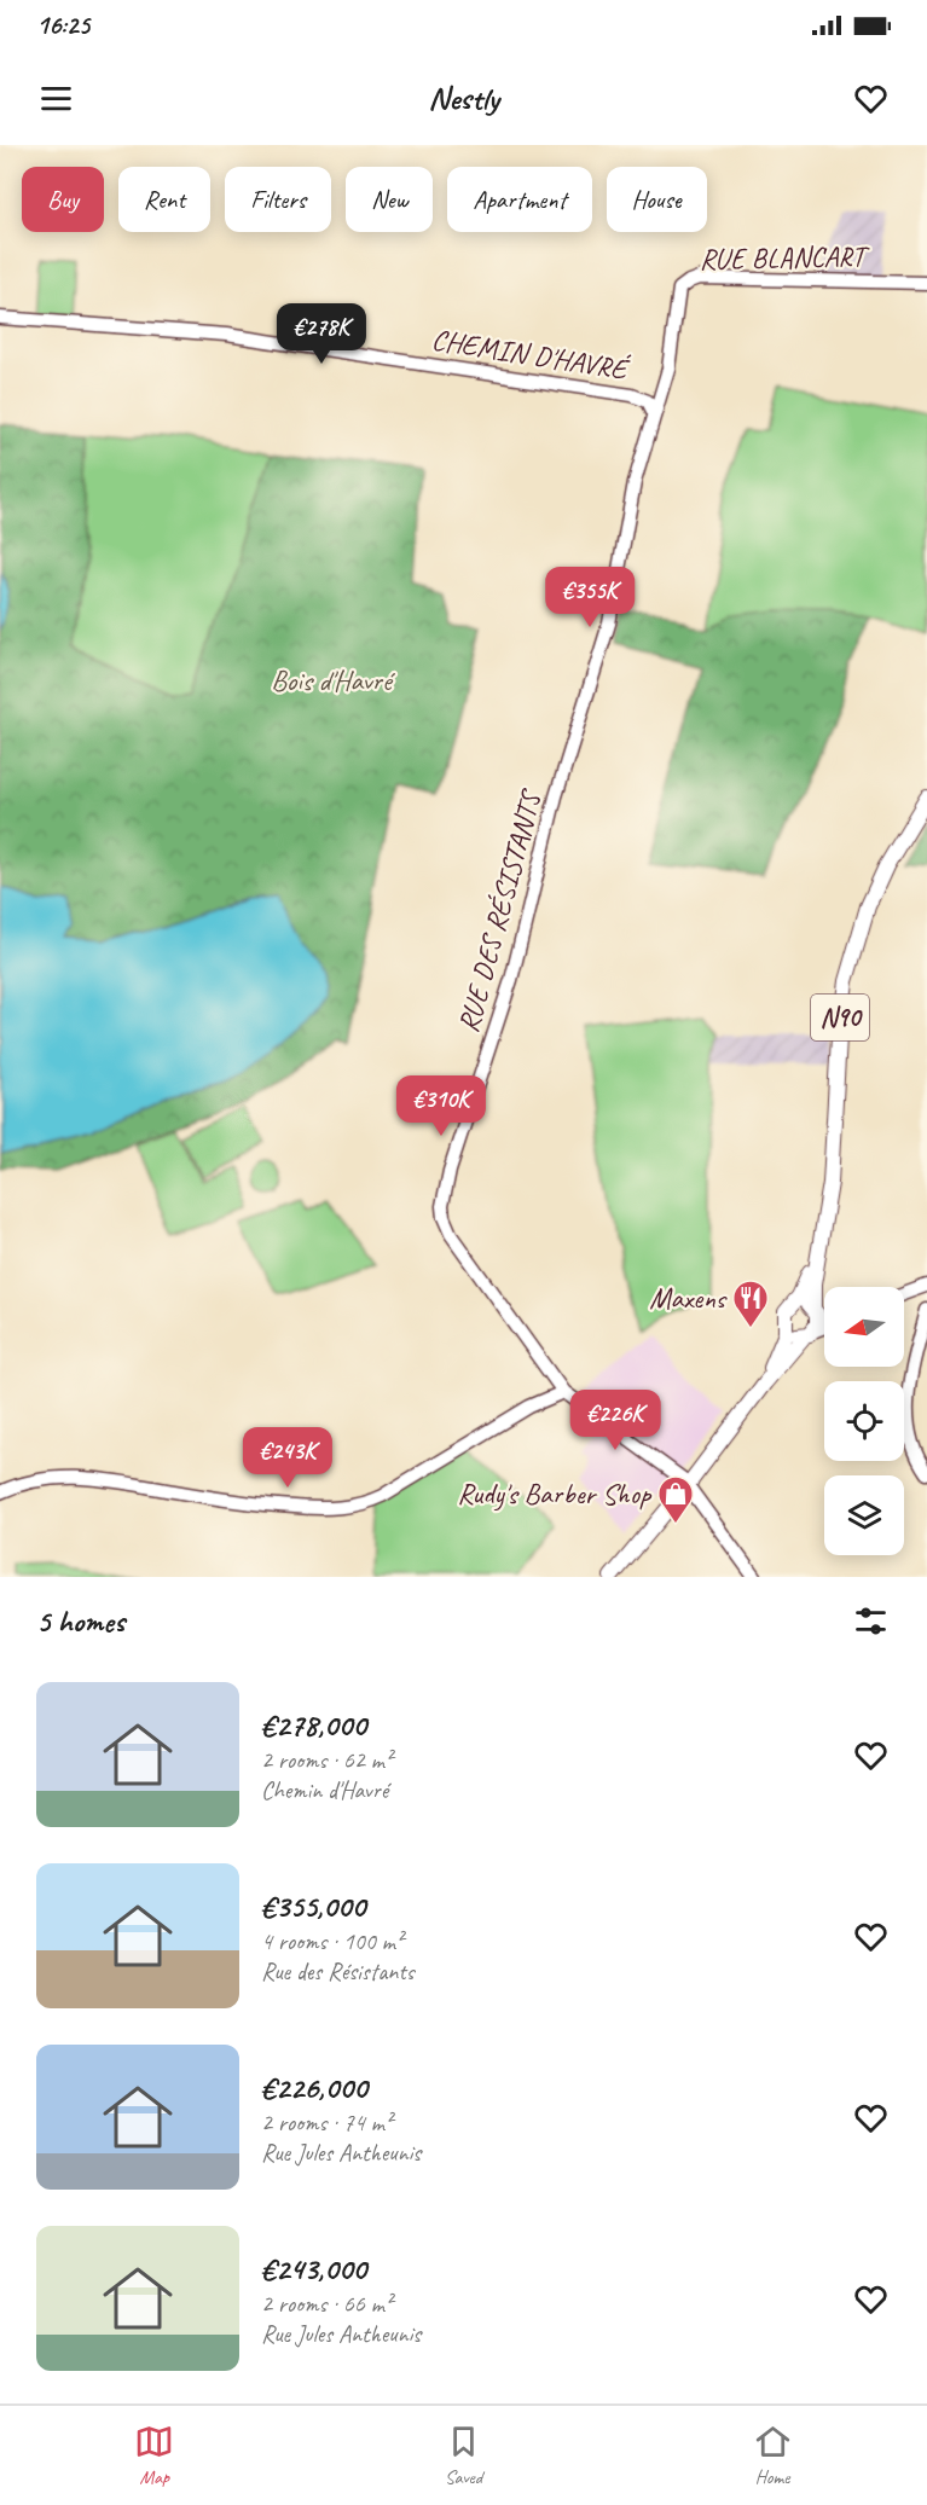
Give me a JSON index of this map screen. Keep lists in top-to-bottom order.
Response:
{
  "streets": {
    "main road": ["N90"],
    "street": ["RUE BLANCART", "CHEMIN D'HAVRÉ", "RUE DES RÉSISTANTS"]
  },
  "crossings": [
    ["RUE BLANCART", "CHEMIN D'HAVRÉ"],
    ["RUE BLANCART", "RUE DES RÉSISTANTS"],
    ["CHEMIN D'HAVRÉ", "RUE DES RÉSISTANTS"]
  ],
  "parks": ["Bois d'Havré"],
  "places": {
    "restaurant": ["Maxens"],
    "shop": ["Rudy's Barber Shop"]
  },
  "north": "left",
  "page": {
    "status": "16:25",
    "header": "Nestly",
    "chip": [
      "Buy",
      "Rent",
      "Filters",
      "New",
      "Apartment",
      "House"
    ],
    "price": [
      "€278K",
      "€355K",
      "€310K",
      "€226K",
      "€243K"
    ],
    "heading": "5 homes",
    "list": [
      {
        "name": "€278,000",
        "note": "2 rooms · 62 m² · Chemin d'Havré"
      },
      {
        "name": "€355,000",
        "note": "4 rooms · 100 m² · Rue des Résistants"
      },
      {
        "name": "€226,000",
        "note": "2 rooms · 74 m² · Rue Jules Antheunis"
      },
      {
        "name": "€243,000",
        "note": "2 rooms · 66 m² · Rue Jules Antheunis"
      }
    ],
    "tabs": ["Map", "Saved", "Home"]
  }
}
